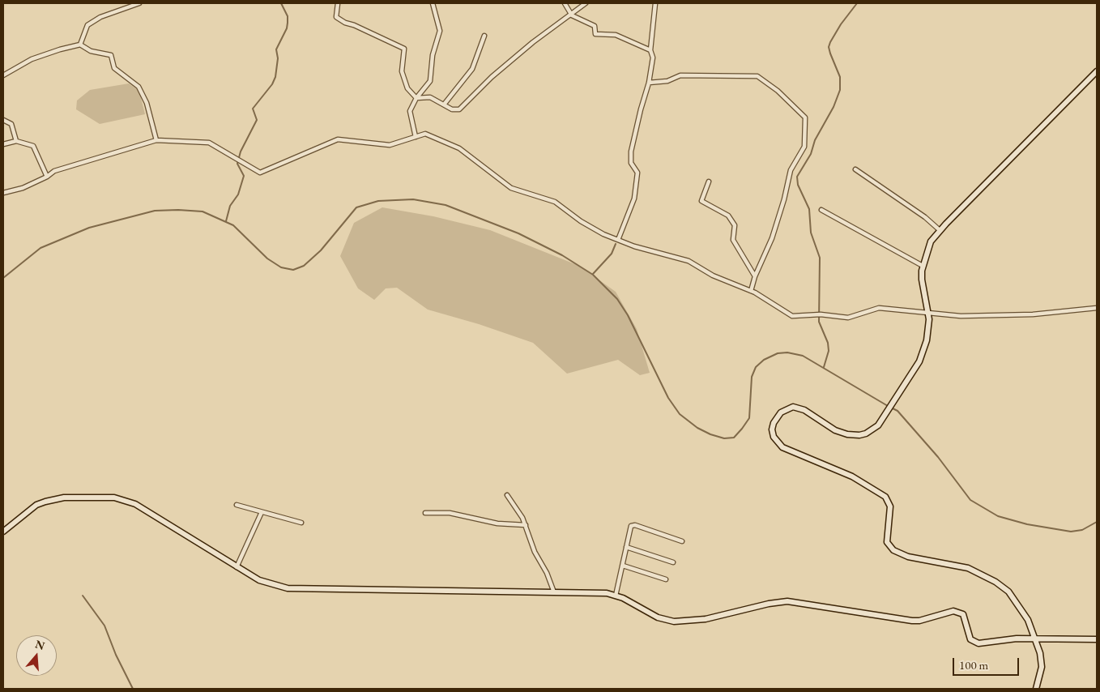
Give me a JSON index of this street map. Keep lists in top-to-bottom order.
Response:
{
  "scale_bar": "100 m",
  "north": "top"
}
